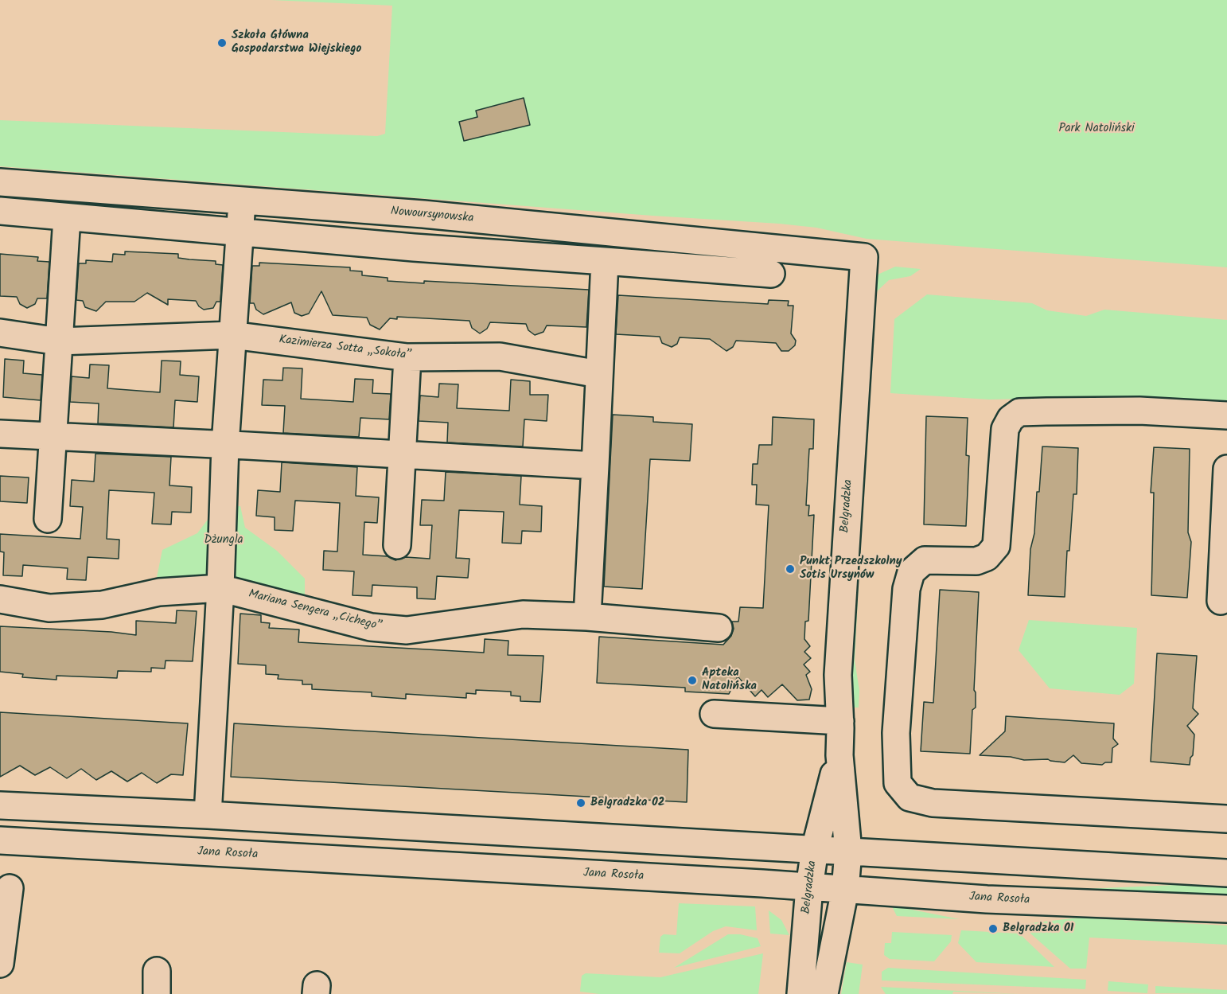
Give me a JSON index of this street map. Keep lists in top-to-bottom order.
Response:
{
  "streets": {
    "street": [
      "Nowoursynowska",
      "Kazimierza Sotta „Sokoła”",
      "Belgradzka",
      "Mariana Sengera „Cichego”",
      "Jana Rosoła"
    ]
  },
  "crossings": [
    ["Nowoursynowska", "Belgradzka"],
    ["Belgradzka", "Jana Rosoła"]
  ],
  "parks": ["Park Natoliński", "Dżungla"],
  "places": [
    "Szkoła Główna Gospodarstwa Wiejskiego",
    "Punkt Przedszkolny Sotis Ursynów",
    "Apteka Natolińska",
    "Belgradzka 02",
    "Belgradzka 01"
  ]
}
